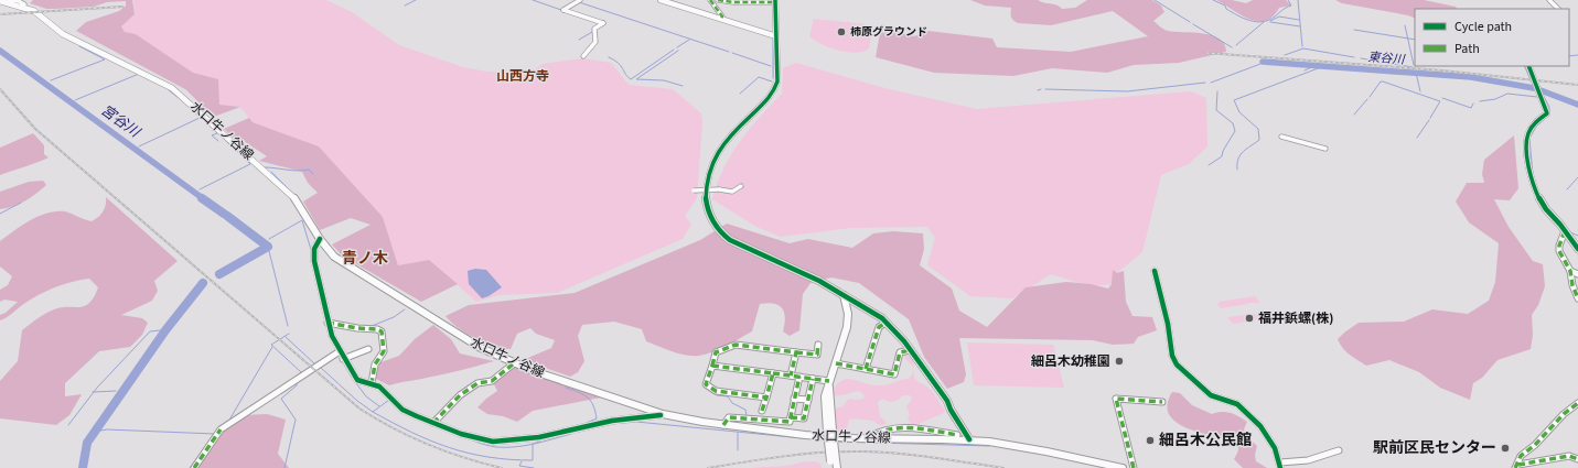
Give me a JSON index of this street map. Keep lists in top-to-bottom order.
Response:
{
  "streets": {
    "main road": ["水口牛ノ谷線"]
  },
  "districts": ["山西方寺", "青ノ木"],
  "water": ["東谷川", "宮谷川"],
  "places": [
    "柿原グラウンド",
    "福井鋲螺(株)",
    "細呂木幼稚園",
    "細呂木公民館",
    "駅前区民センター"
  ],
  "legend": ["Cycle path", "Path"]
}
